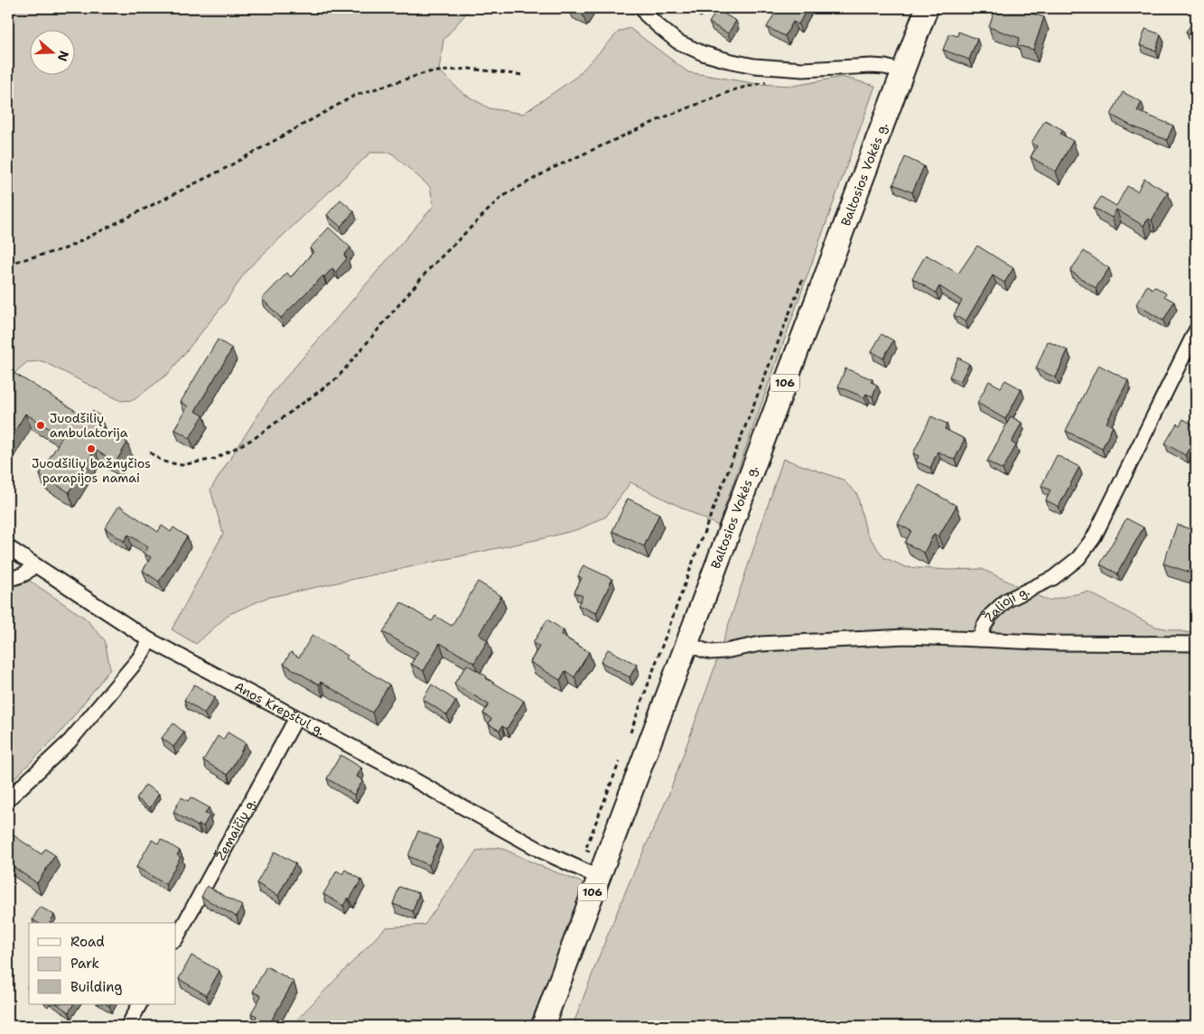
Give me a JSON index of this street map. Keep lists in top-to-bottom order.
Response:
{
  "streets": {
    "main road": ["Baltosios Vokės g.", "106"],
    "street": ["Žalioji g.", "Anos Krepštul g.", "Žemaičių g."]
  },
  "crossings": [
    ["Baltosios Vokės g.", "Žalioji g."],
    ["Baltosios Vokės g.", "Anos Krepštul g."],
    ["Anos Krepštul g.", "Žemaičių g."]
  ],
  "places": ["Juodšilių ambulatorija", "Juodšilių bažnyčios parapijos namai"],
  "legend": ["Road", "Park", "Building"],
  "north": "right"
}
